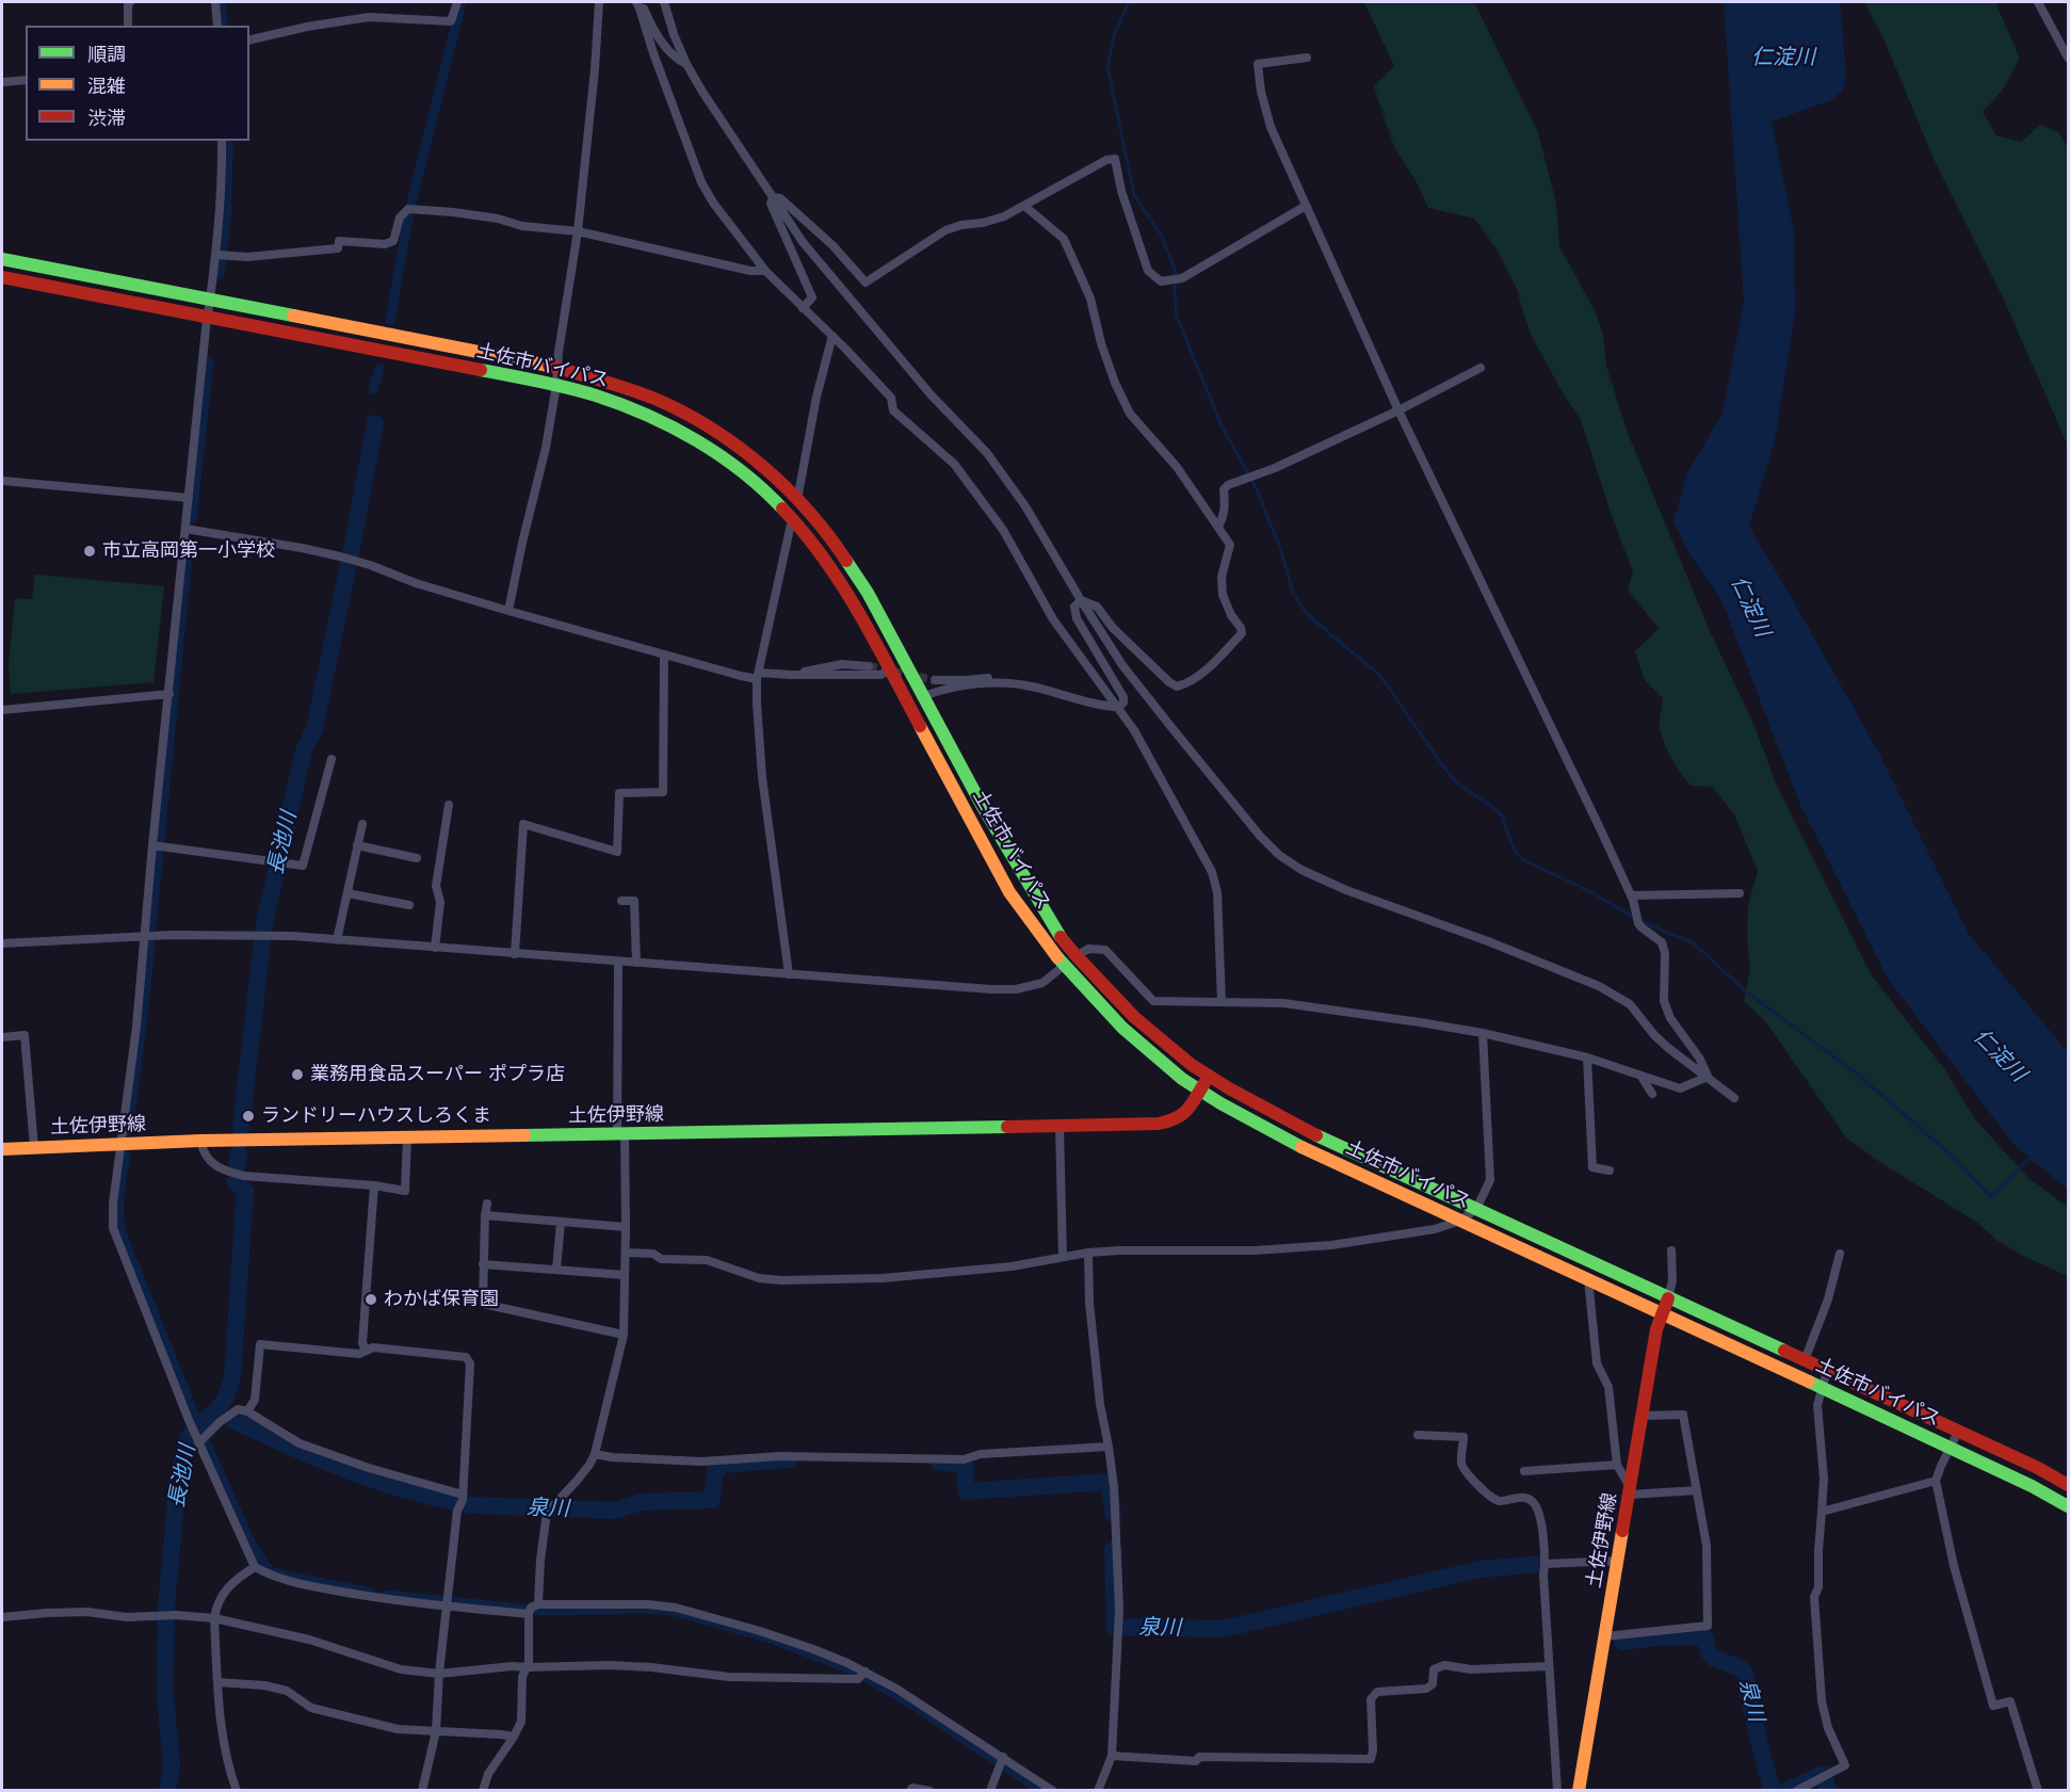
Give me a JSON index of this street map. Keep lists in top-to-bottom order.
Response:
{
  "streets": {
    "main road": ["土佐市バイパス", "土佐伊野線"]
  },
  "crossings": [
    ["土佐市バイパス", "土佐伊野線"]
  ],
  "water": ["仁淀川", "長池川", "泉川"],
  "places": [
    "市立高岡第一小学校",
    "業務用食品スーパー ポプラ店",
    "ランドリーハウスしろくま",
    "わかば保育園"
  ],
  "legend": ["順調", "混雑", "渋滞"]
}
